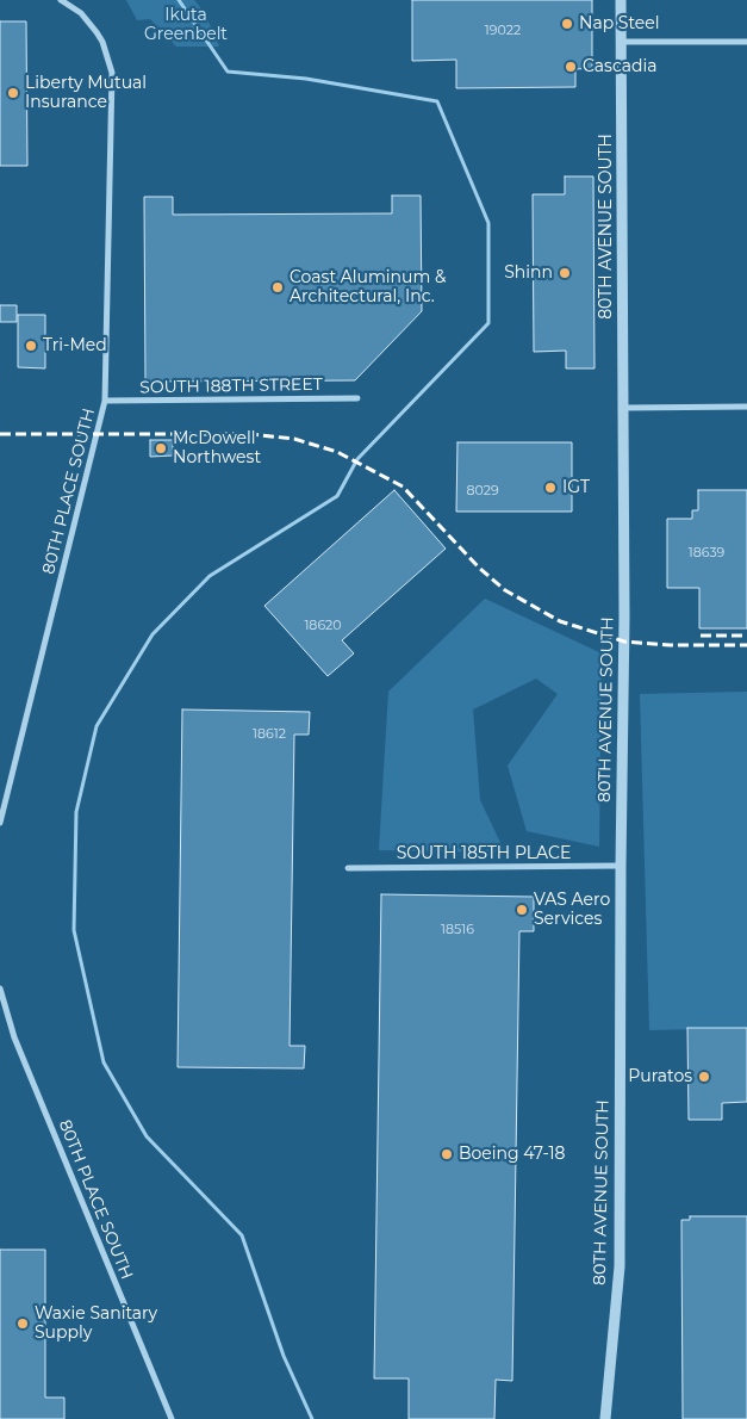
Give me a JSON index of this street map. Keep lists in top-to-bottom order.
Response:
{
  "streets": {
    "street": [
      "80TH AVENUE SOUTH",
      "SOUTH 188TH STREET",
      "80TH PLACE SOUTH",
      "SOUTH 185TH PLACE"
    ]
  },
  "crossings": [
    ["80TH AVENUE SOUTH", "SOUTH 185TH PLACE"],
    ["SOUTH 188TH STREET", "80TH PLACE SOUTH"]
  ],
  "parks": ["Ikuta Greenbelt"],
  "places": [
    "Nap Steel",
    "Cascadia",
    "Liberty Mutual Insurance",
    "Shinn",
    "Coast Aluminum & Architectural, Inc.",
    "Tri-Med",
    "McDowell Northwest",
    "IGT",
    "VAS Aero Services",
    "Puratos",
    "Boeing 47-18",
    "Waxie Sanitary Supply"
  ],
  "house_numbers": [
    "19022",
    "8029",
    "18639",
    "18620",
    "18612",
    "18516"
  ]
}
